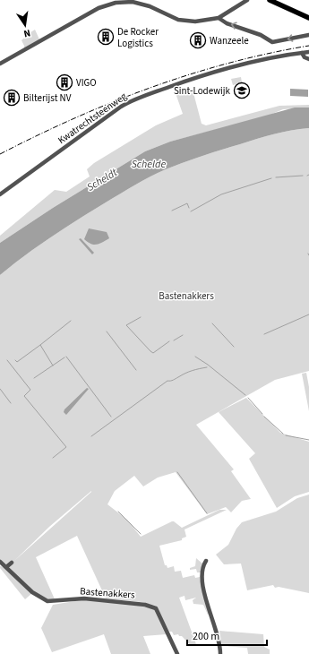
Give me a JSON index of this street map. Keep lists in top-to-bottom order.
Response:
{
  "streets": {
    "street": ["Kwatrechtsteenweg", "Bastenakkers"]
  },
  "water": ["Schelde", "Scheldt"],
  "parks": ["Bastenakkers"],
  "places": {
    "building": [
      "De Rocker Logistics",
      "Wanzeele",
      "VIGO",
      "Bilterijst NV"
    ],
    "school or university": ["Sint-Lodewijk"]
  },
  "scale_bar": "200 m",
  "north": "bottom"
}
